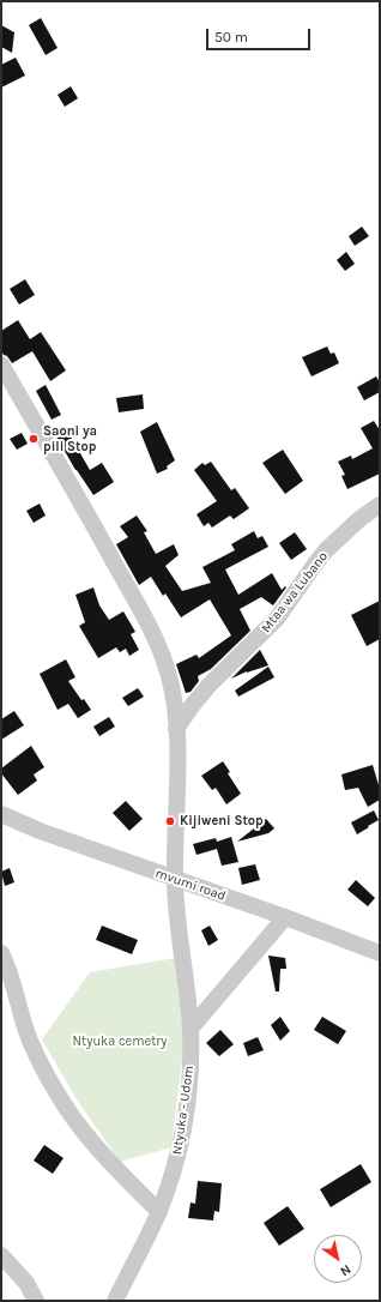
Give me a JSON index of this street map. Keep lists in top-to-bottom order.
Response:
{
  "streets": {
    "street": ["Mtaa wa Lubano", "mvumi road", "Ntyuka - Udom"]
  },
  "crossings": [
    ["Mtaa wa Lubano", "Ntyuka - Udom"],
    ["mvumi road", "Ntyuka - Udom"]
  ],
  "parks": ["Ntyuka cemetry"],
  "places": ["Saoni ya pili Stop", "Kijiweni Stop"],
  "scale_bar": "50 m",
  "north": "bottom right"
}
